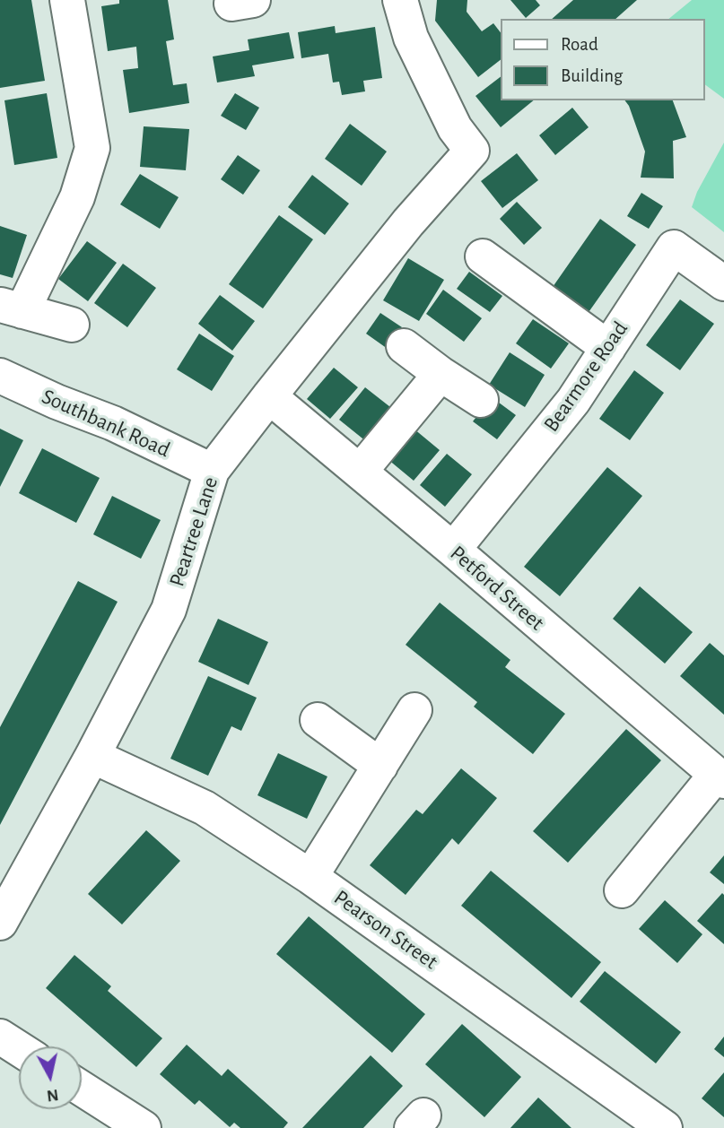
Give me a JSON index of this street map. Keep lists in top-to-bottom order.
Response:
{
  "streets": {
    "street": [
      "Bearmore Road",
      "Southbank Road",
      "Peartree Lane",
      "Petford Street",
      "Pearson Street"
    ]
  },
  "crossings": [
    ["Bearmore Road", "Petford Street"],
    ["Southbank Road", "Peartree Lane"],
    ["Peartree Lane", "Petford Street"],
    ["Peartree Lane", "Pearson Street"]
  ],
  "legend": ["Road", "Building"],
  "north": "bottom"
}
